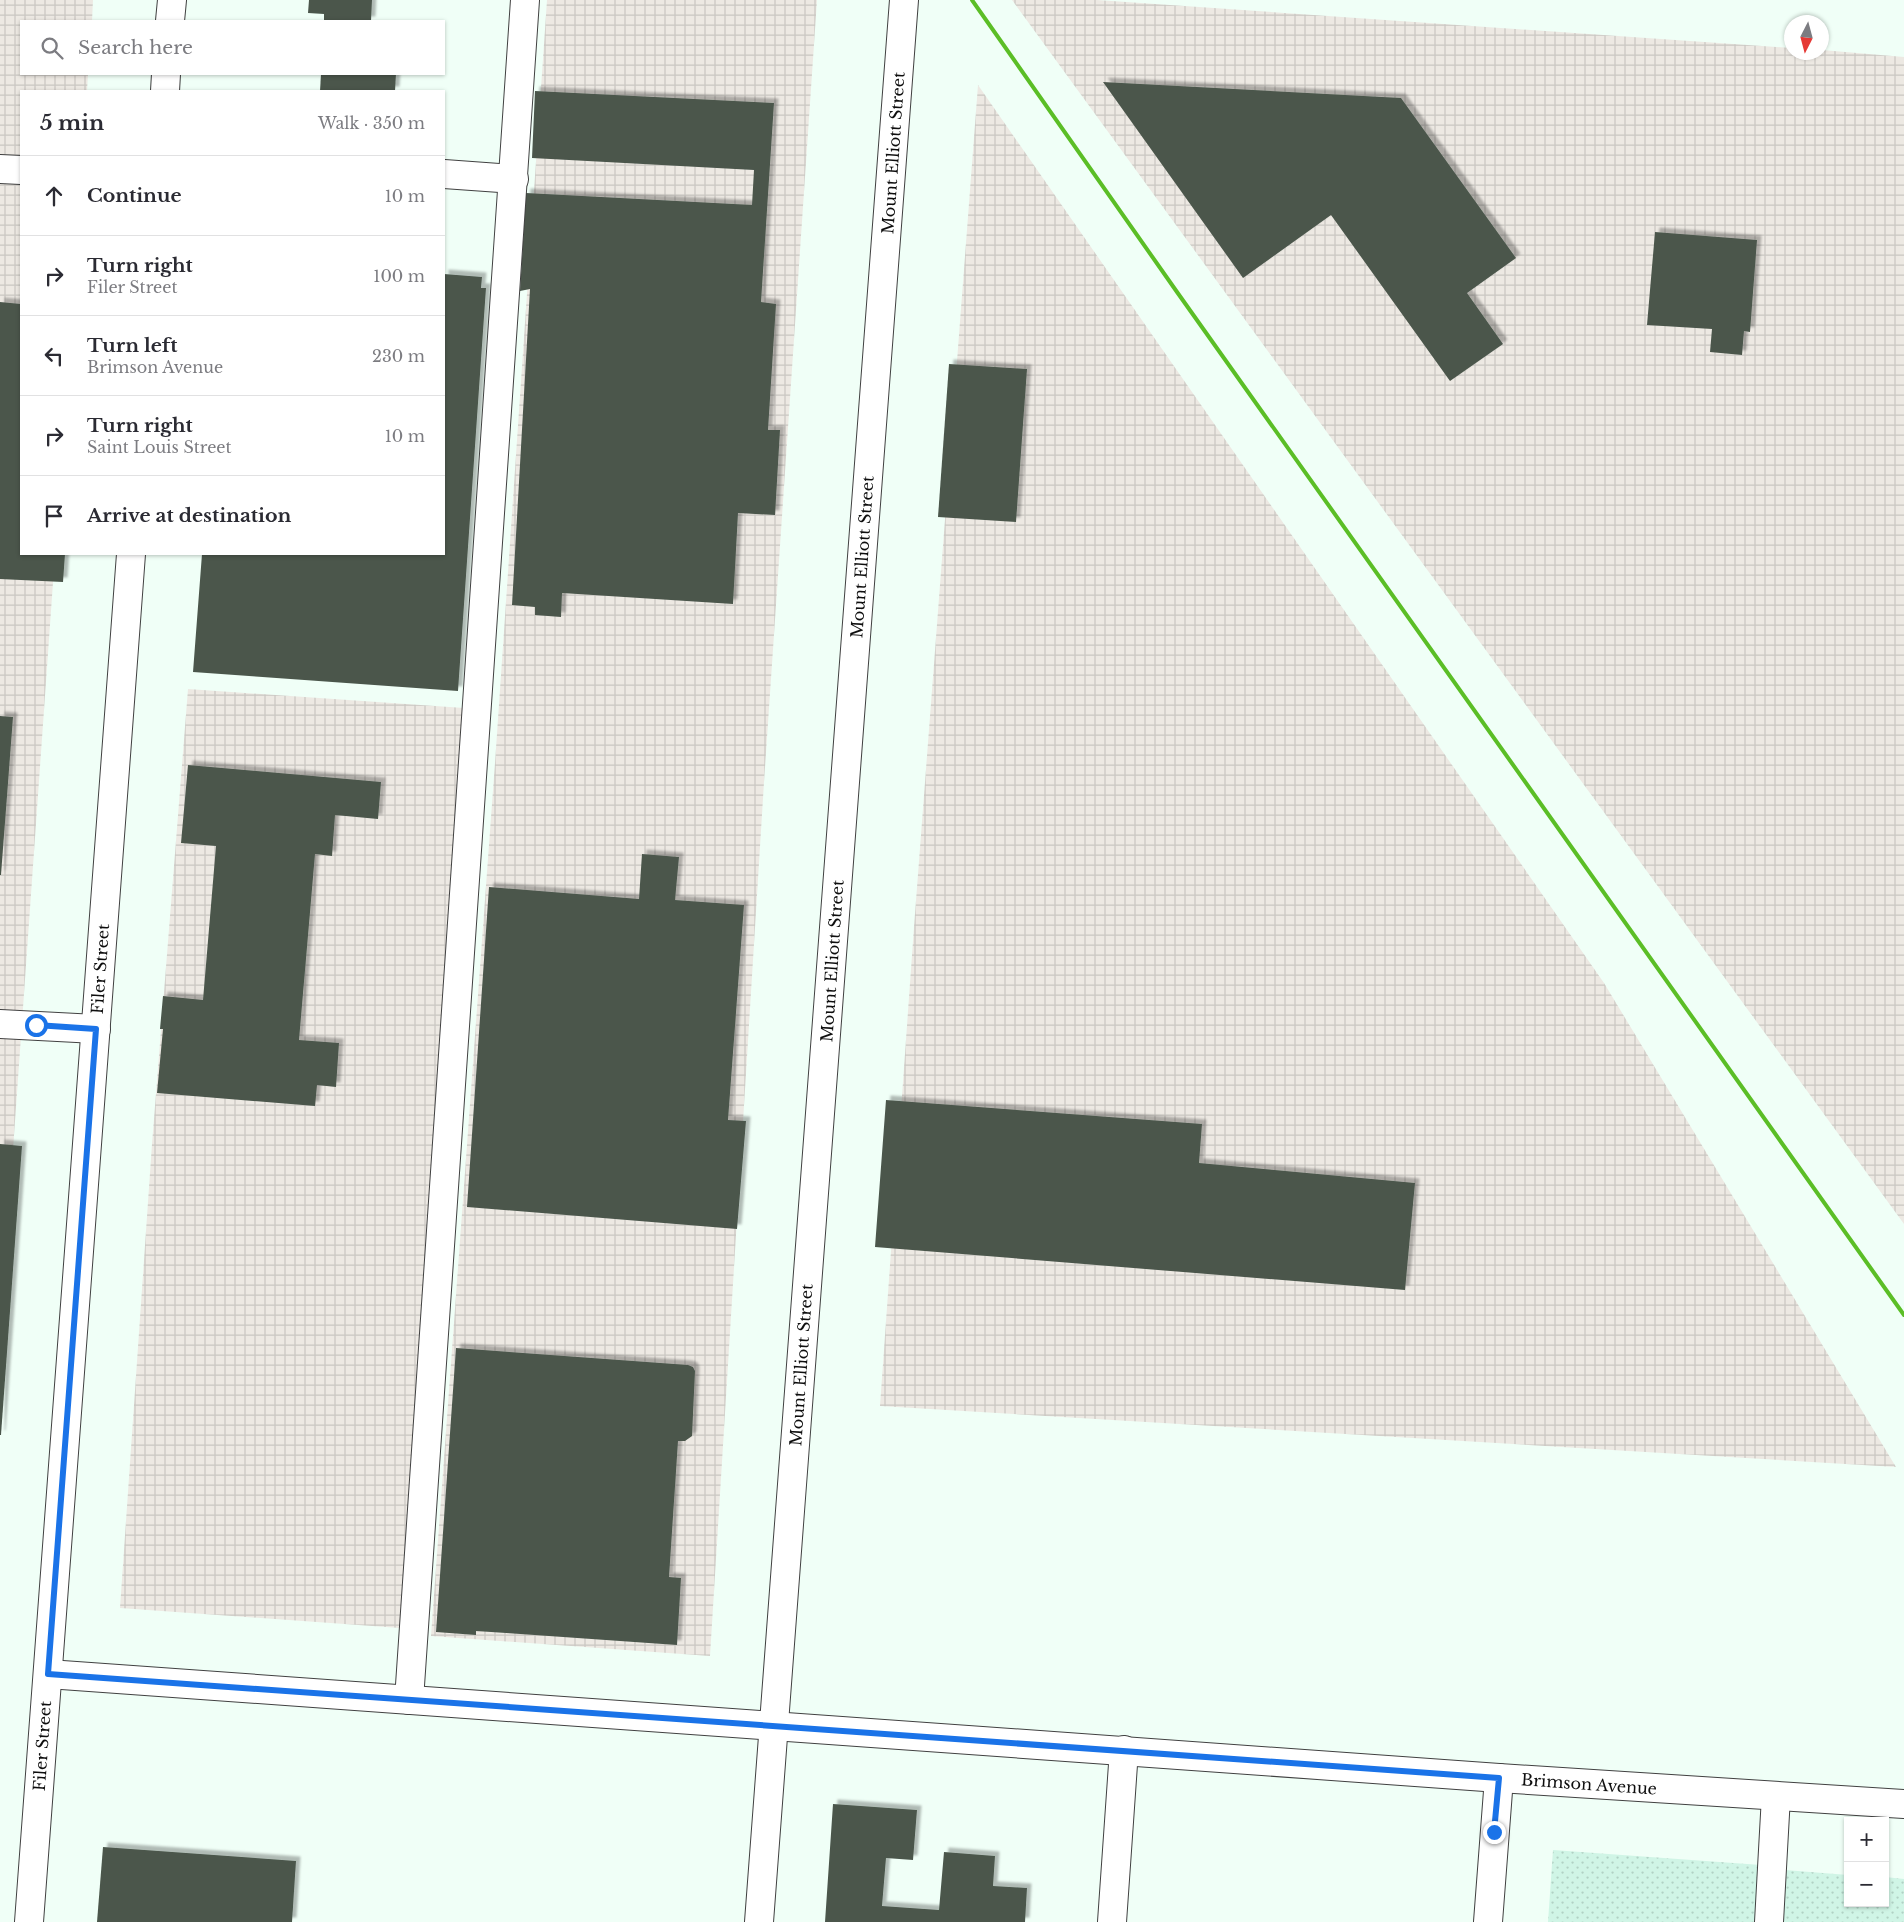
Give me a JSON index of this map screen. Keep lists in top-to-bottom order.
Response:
{
  "streets": {
    "street": ["Mount Elliott Street", "Filer Street", "Brimson Avenue"]
  },
  "crossings": [
    ["Mount Elliott Street", "Brimson Avenue"],
    ["Filer Street", "Brimson Avenue"]
  ],
  "north": "bottom",
  "page": {
    "search": "Search here",
    "heading": ["5 min", "Walk · 350 m"],
    "list": [
      ["Continue", "10 m"],
      ["Turn right", "Filer Street", "100 m"],
      ["Turn left", "Brimson Avenue", "230 m"],
      ["Turn right", "Saint Louis Street", "10 m"],
      "Arrive at destination"
    ],
    "map_buttons": ["+", "−"]
  }
}
